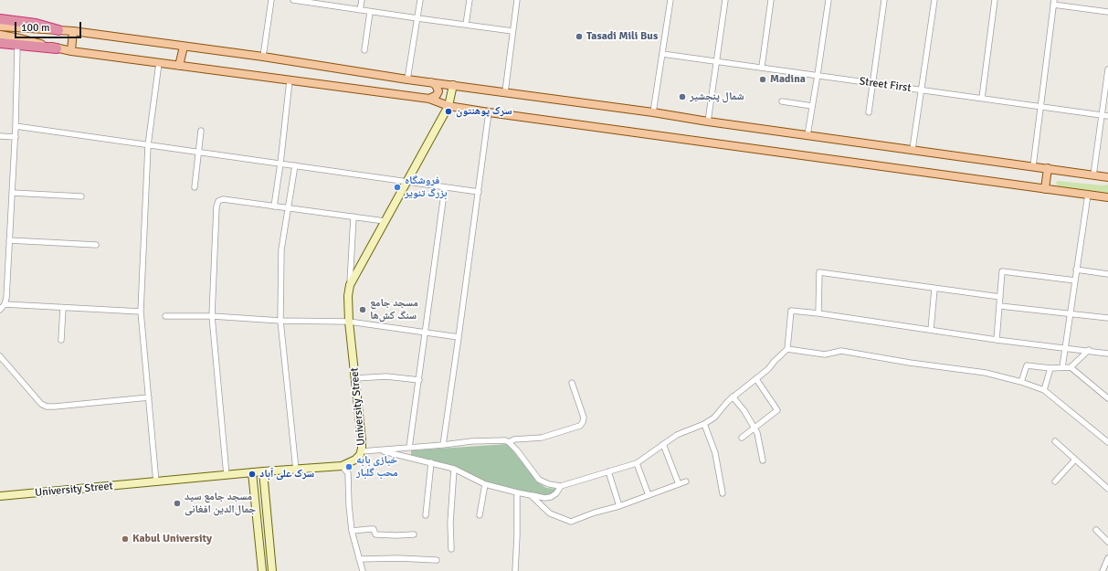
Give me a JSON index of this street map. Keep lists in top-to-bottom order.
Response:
{
  "streets": {
    "street": ["Street First", "University Street"]
  },
  "places": [
    "Tasadi Mili Bus",
    "Madina",
    "شمال پنجشیر",
    "سرک پوهنتون",
    "فروشگاه بزرگ تنویر",
    "مسجد جامع سنگ کش‌ها",
    "خبازی بابه محب گلبار",
    "سرک علی آباد",
    "مسجد جامع سید جمال‌الدین افغانی",
    "Kabul University"
  ],
  "scale_bar": "100 m"
}
